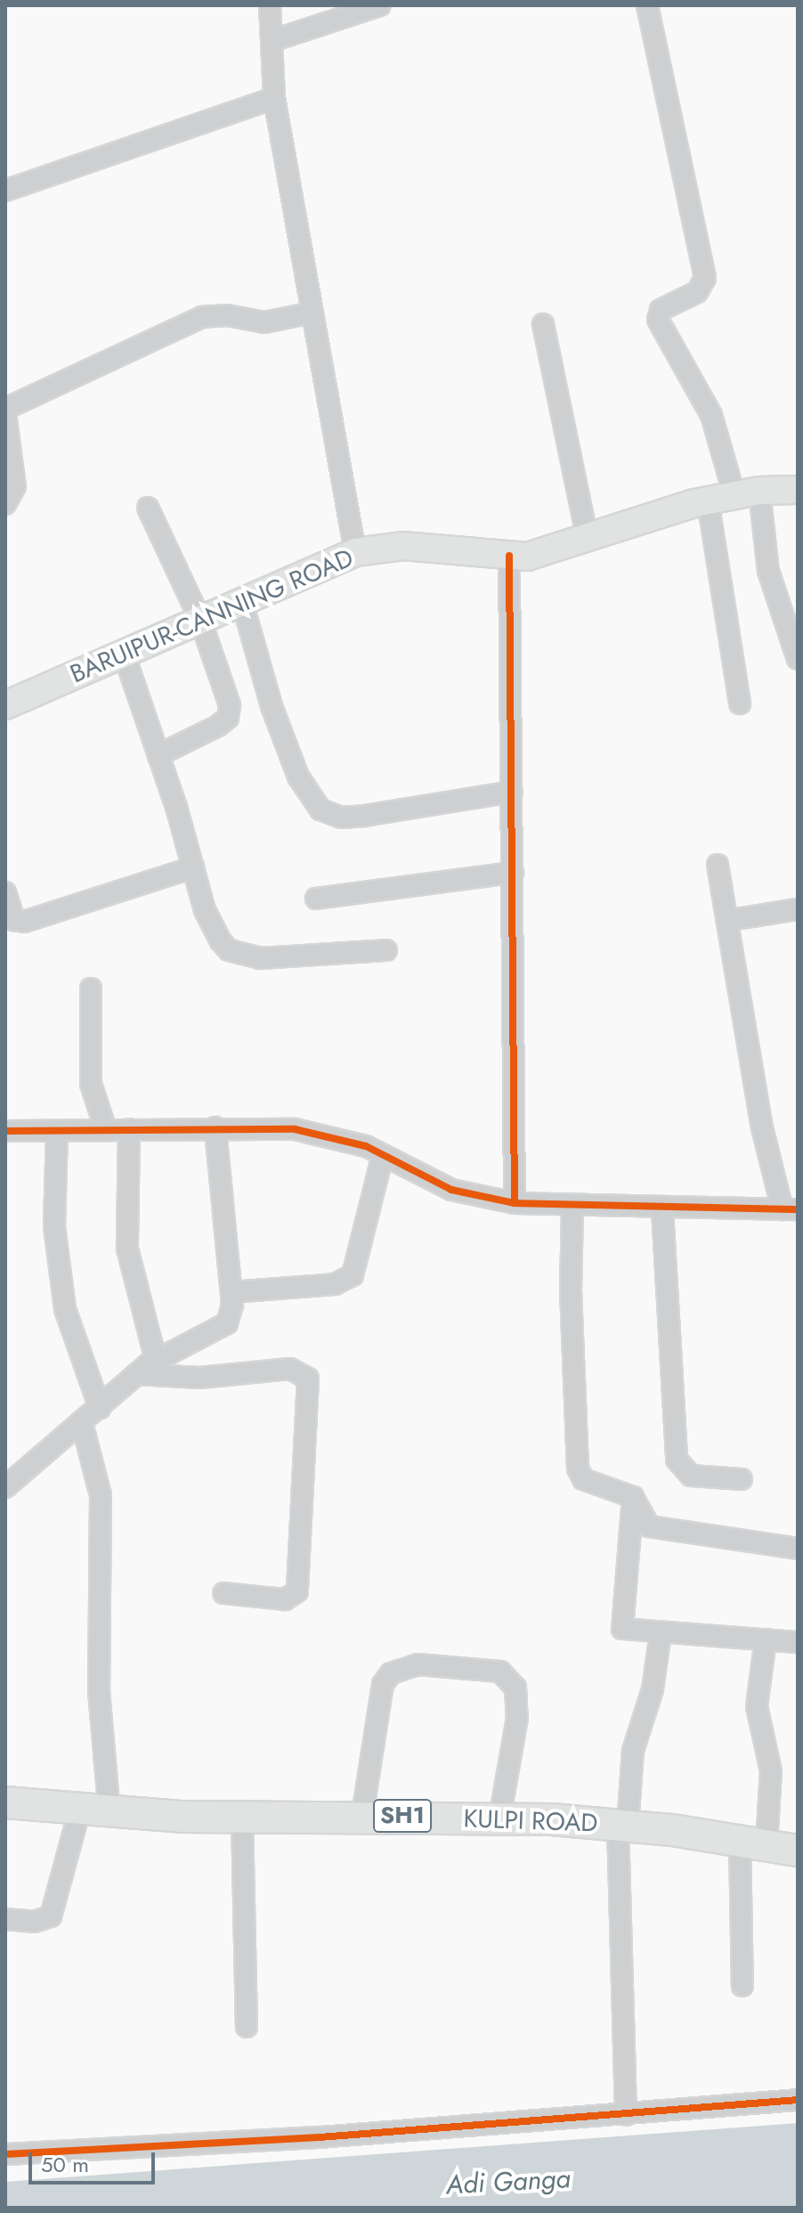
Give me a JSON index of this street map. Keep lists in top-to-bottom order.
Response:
{
  "streets": {
    "main road": ["BARUIPUR-CANNING ROAD", "SH1", "KULPI ROAD"]
  },
  "water": ["Adi Ganga"],
  "scale_bar": "50 m"
}
